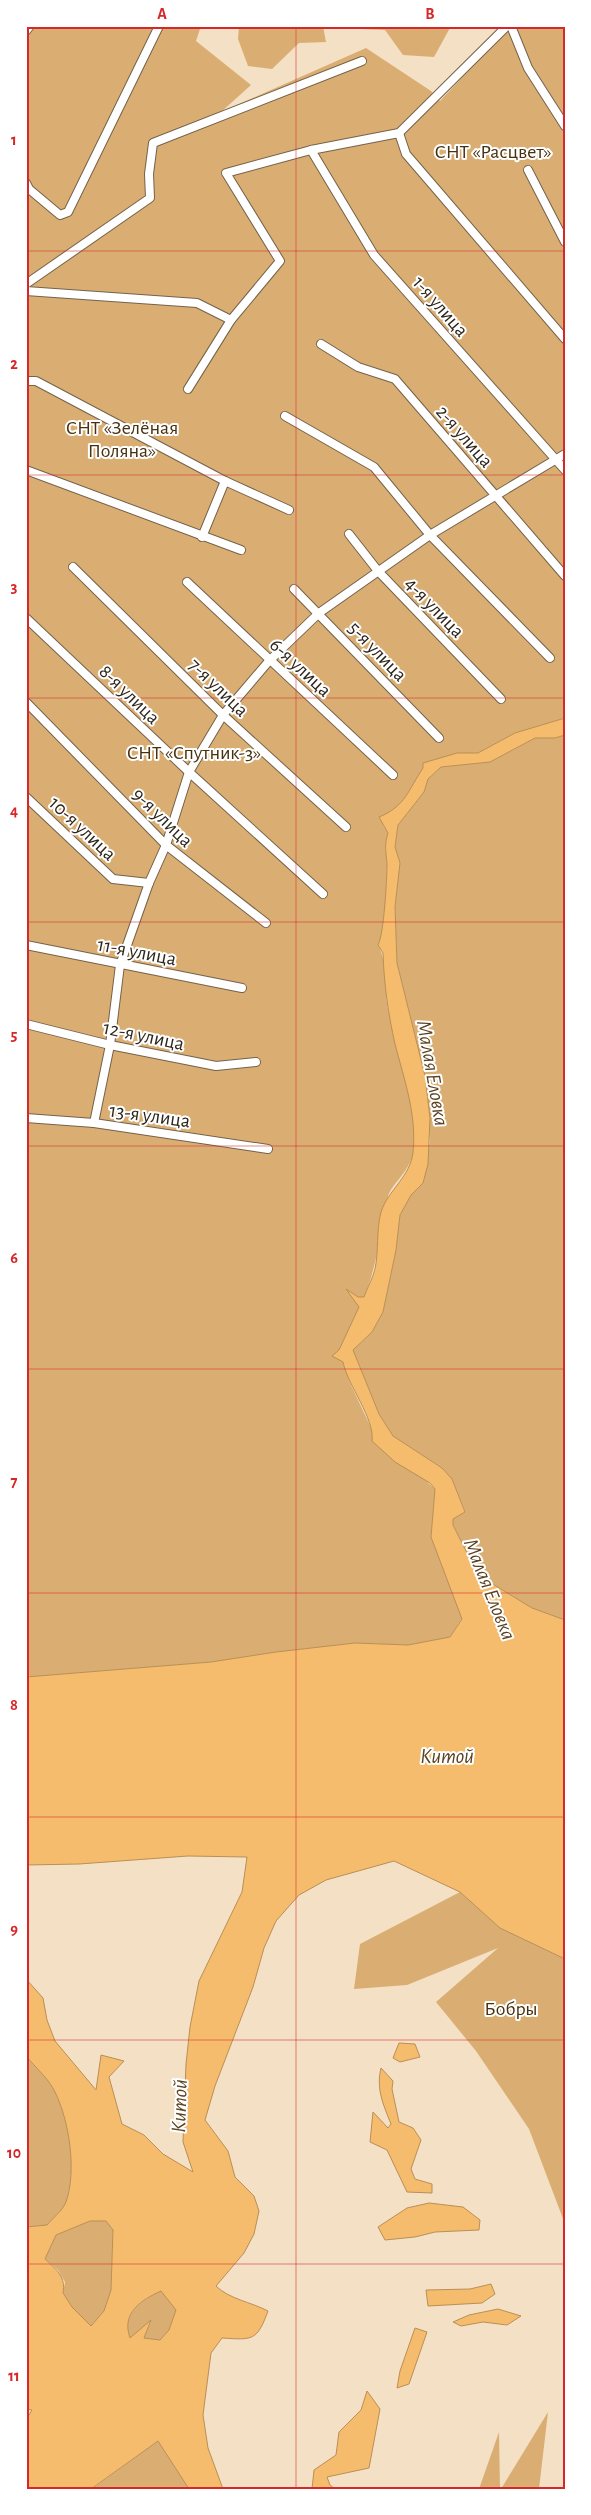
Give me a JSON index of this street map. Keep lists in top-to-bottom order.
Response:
{
  "streets": {
    "street": [
      "1-я улица",
      "2-я улица",
      "4-я улица",
      "5-я улица",
      "6-я улица",
      "7-я улица",
      "8-я улица",
      "9-я улица",
      "10-я улица",
      "11-я улица",
      "12-я улица",
      "13-я улица"
    ]
  },
  "water": ["Малая Еловка", "Китой"],
  "parks": [
    "СНТ «Расцвет»",
    "СНТ «Зелёная Поляна»",
    "СНТ «Спутник-3»",
    "Бобры"
  ],
  "grid": {
    "columns": ["A", "B"],
    "rows": [
      "1",
      "2",
      "3",
      "4",
      "5",
      "6",
      "7",
      "8",
      "9",
      "10",
      "11"
    ]
  }
}
